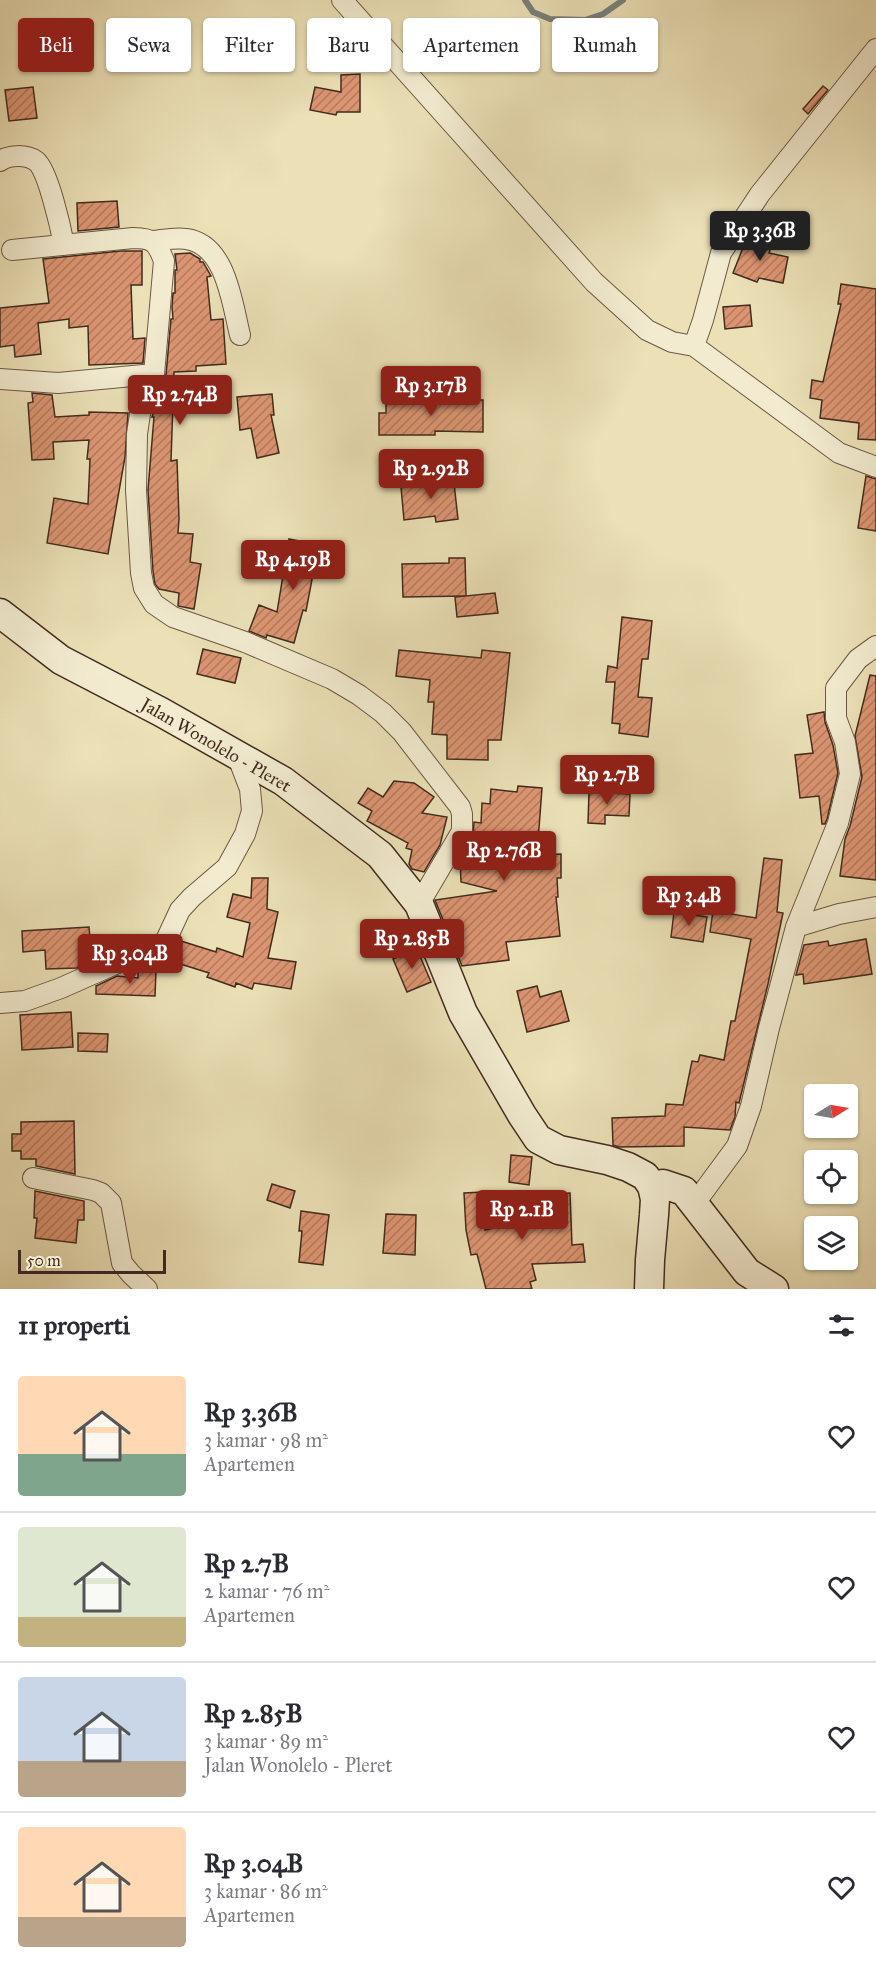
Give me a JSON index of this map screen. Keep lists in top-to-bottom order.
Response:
{
  "streets": {
    "main road": ["Jalan Wonolelo - Pleret"]
  },
  "scale_bar": "50 m",
  "north": "right",
  "page": {
    "chip": [
      "Beli",
      "Sewa",
      "Filter",
      "Baru",
      "Apartemen",
      "Rumah"
    ],
    "price": [
      "Rp 3.36B",
      "Rp 3.17B",
      "Rp 2.74B",
      "Rp 2.92B",
      "Rp 4.19B",
      "Rp 2.7B",
      "Rp 2.76B",
      "Rp 3.4B",
      "Rp 2.85B",
      "Rp 3.04B",
      "Rp 2.1B"
    ],
    "scale": "50 m",
    "heading": "11 properti",
    "list": [
      {
        "name": "Rp 3.36B",
        "note": "3 kamar · 98 m² · Apartemen"
      },
      {
        "name": "Rp 2.7B",
        "note": "2 kamar · 76 m² · Apartemen"
      },
      {
        "name": "Rp 2.85B",
        "note": "3 kamar · 89 m² · Jalan Wonolelo - Pleret"
      },
      {
        "name": "Rp 3.04B",
        "note": "3 kamar · 86 m² · Apartemen"
      }
    ]
  }
}
